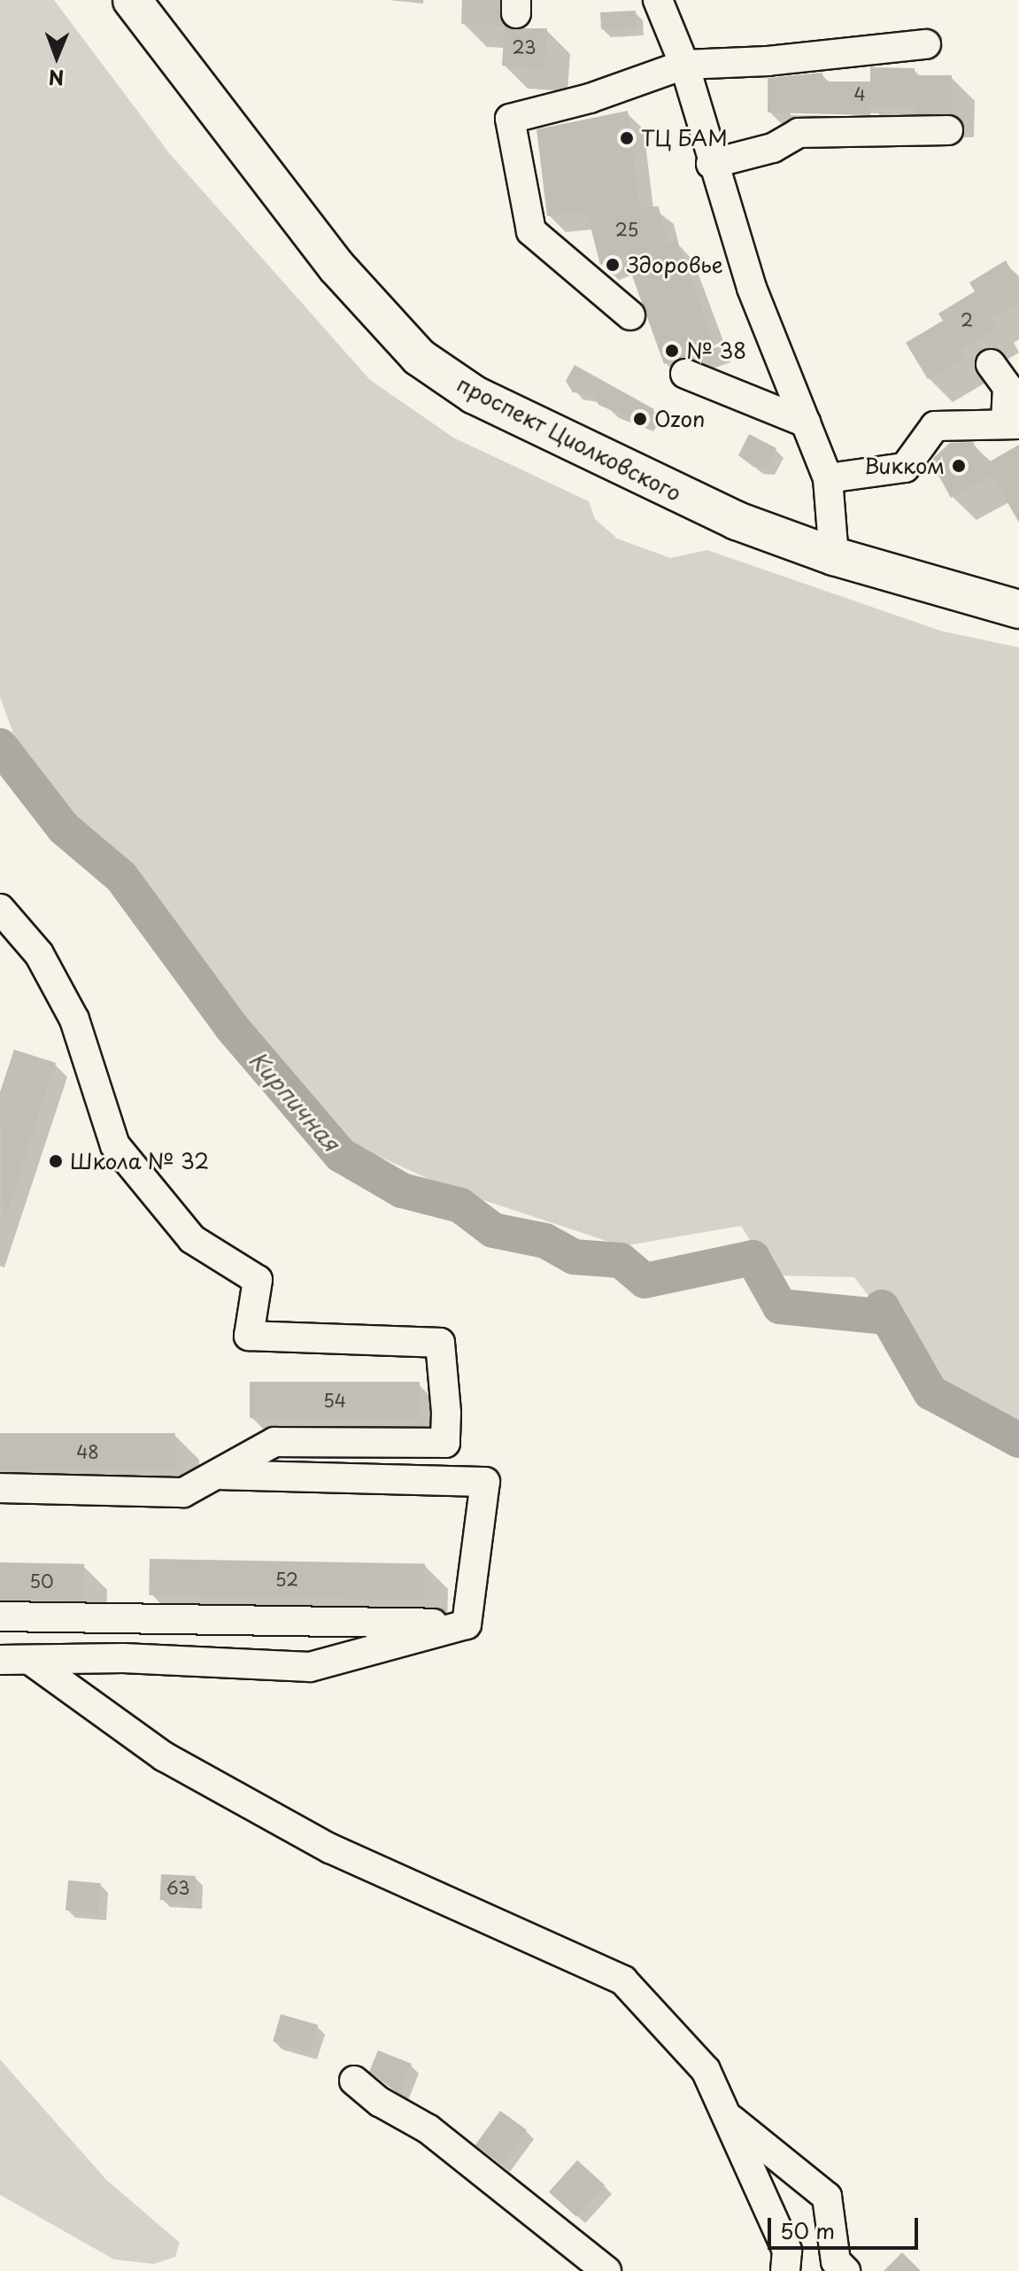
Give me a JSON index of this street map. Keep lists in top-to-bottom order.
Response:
{
  "streets": {
    "main road": ["проспект Циолковского"]
  },
  "water": ["Кирпичная"],
  "places": [
    "ТЦ БАМ",
    "Здоровье",
    "№ 38",
    "Ozon",
    "Викком",
    "Школа № 32"
  ],
  "house_numbers": [
    "23",
    "4",
    "25",
    "2",
    "54",
    "48",
    "52",
    "50",
    "63"
  ],
  "scale_bar": "50 m",
  "north": "bottom"
}
